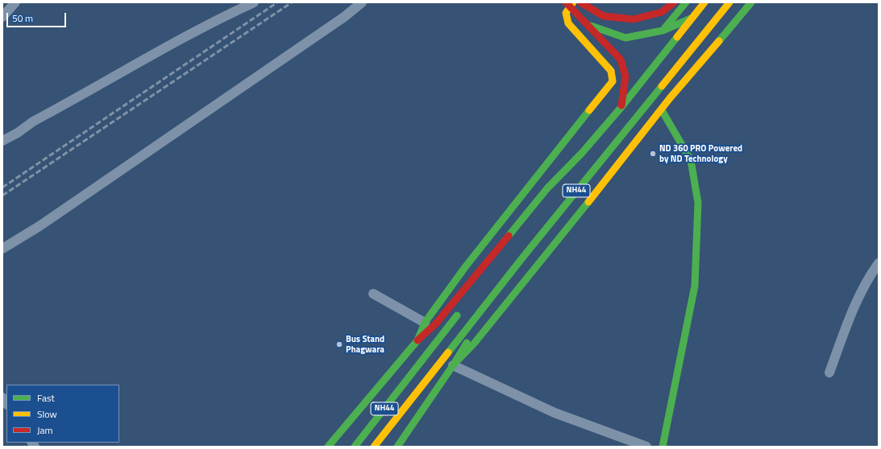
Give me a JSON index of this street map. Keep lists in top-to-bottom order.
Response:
{
  "streets": {
    "main road": ["NH44"]
  },
  "places": ["ND 360 PRO Powered by ND Technology", "Bus Stand Phagwara"],
  "legend": ["Fast", "Slow", "Jam"],
  "scale_bar": "50 m"
}
